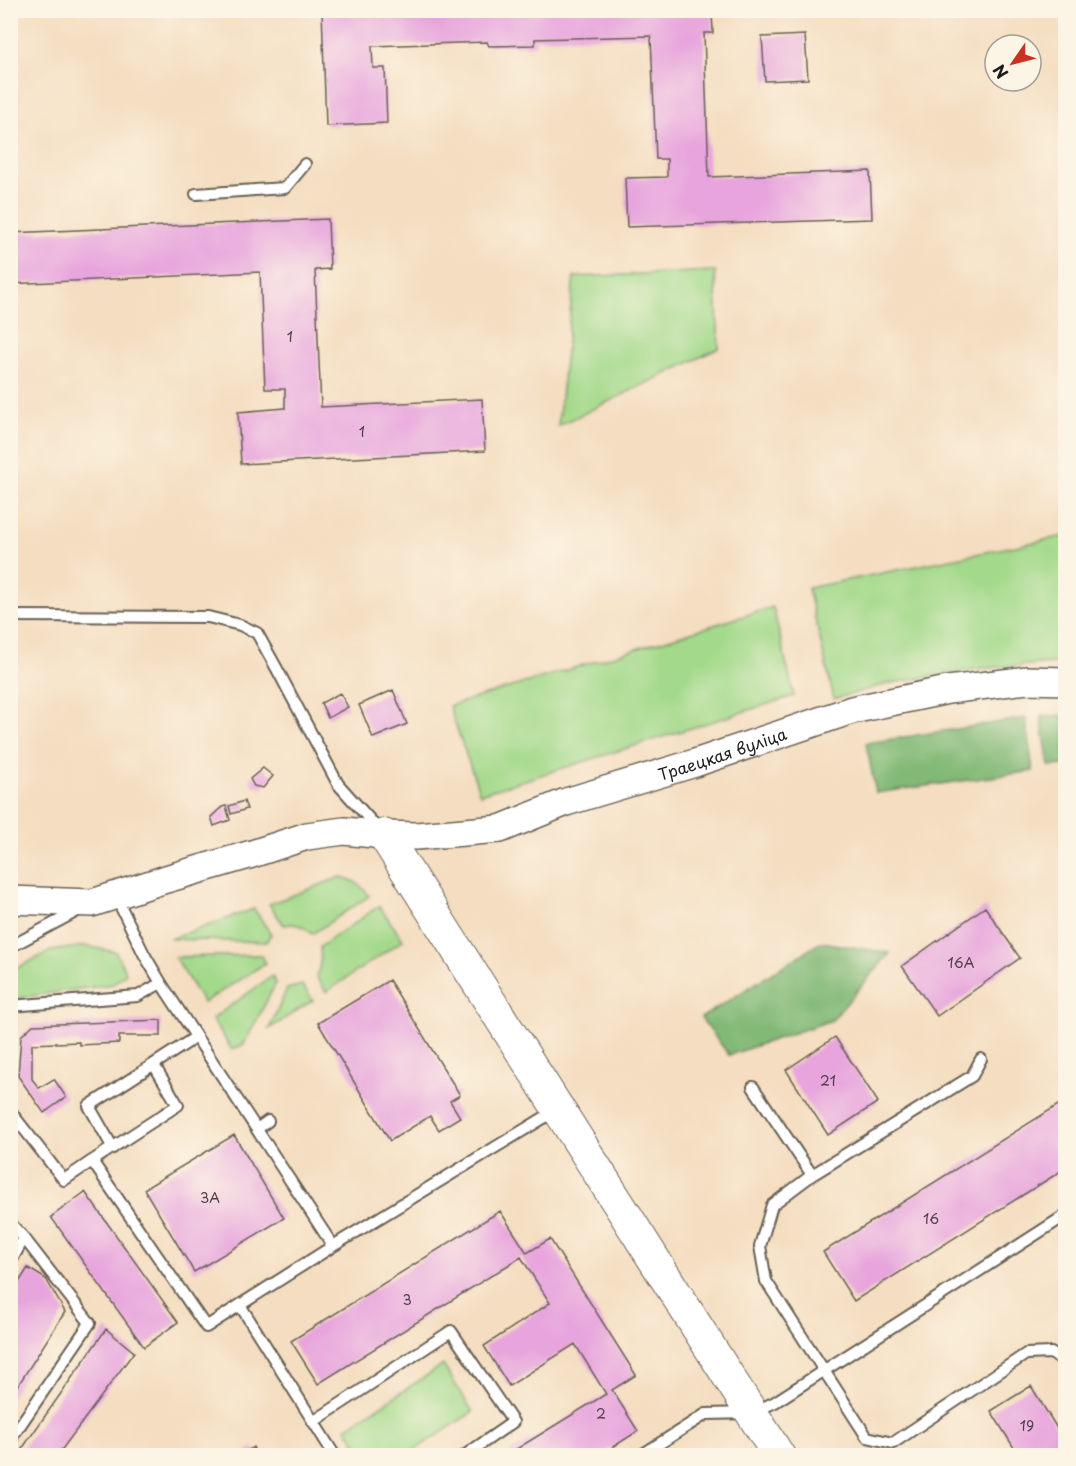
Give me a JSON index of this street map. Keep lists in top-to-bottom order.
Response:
{
  "streets": {
    "street": ["Траецкая вуліца"]
  },
  "house_numbers": [
    "1",
    "1",
    "16А",
    "21",
    "3А",
    "16",
    "3",
    "2",
    "19"
  ],
  "north": "bottom left"
}
